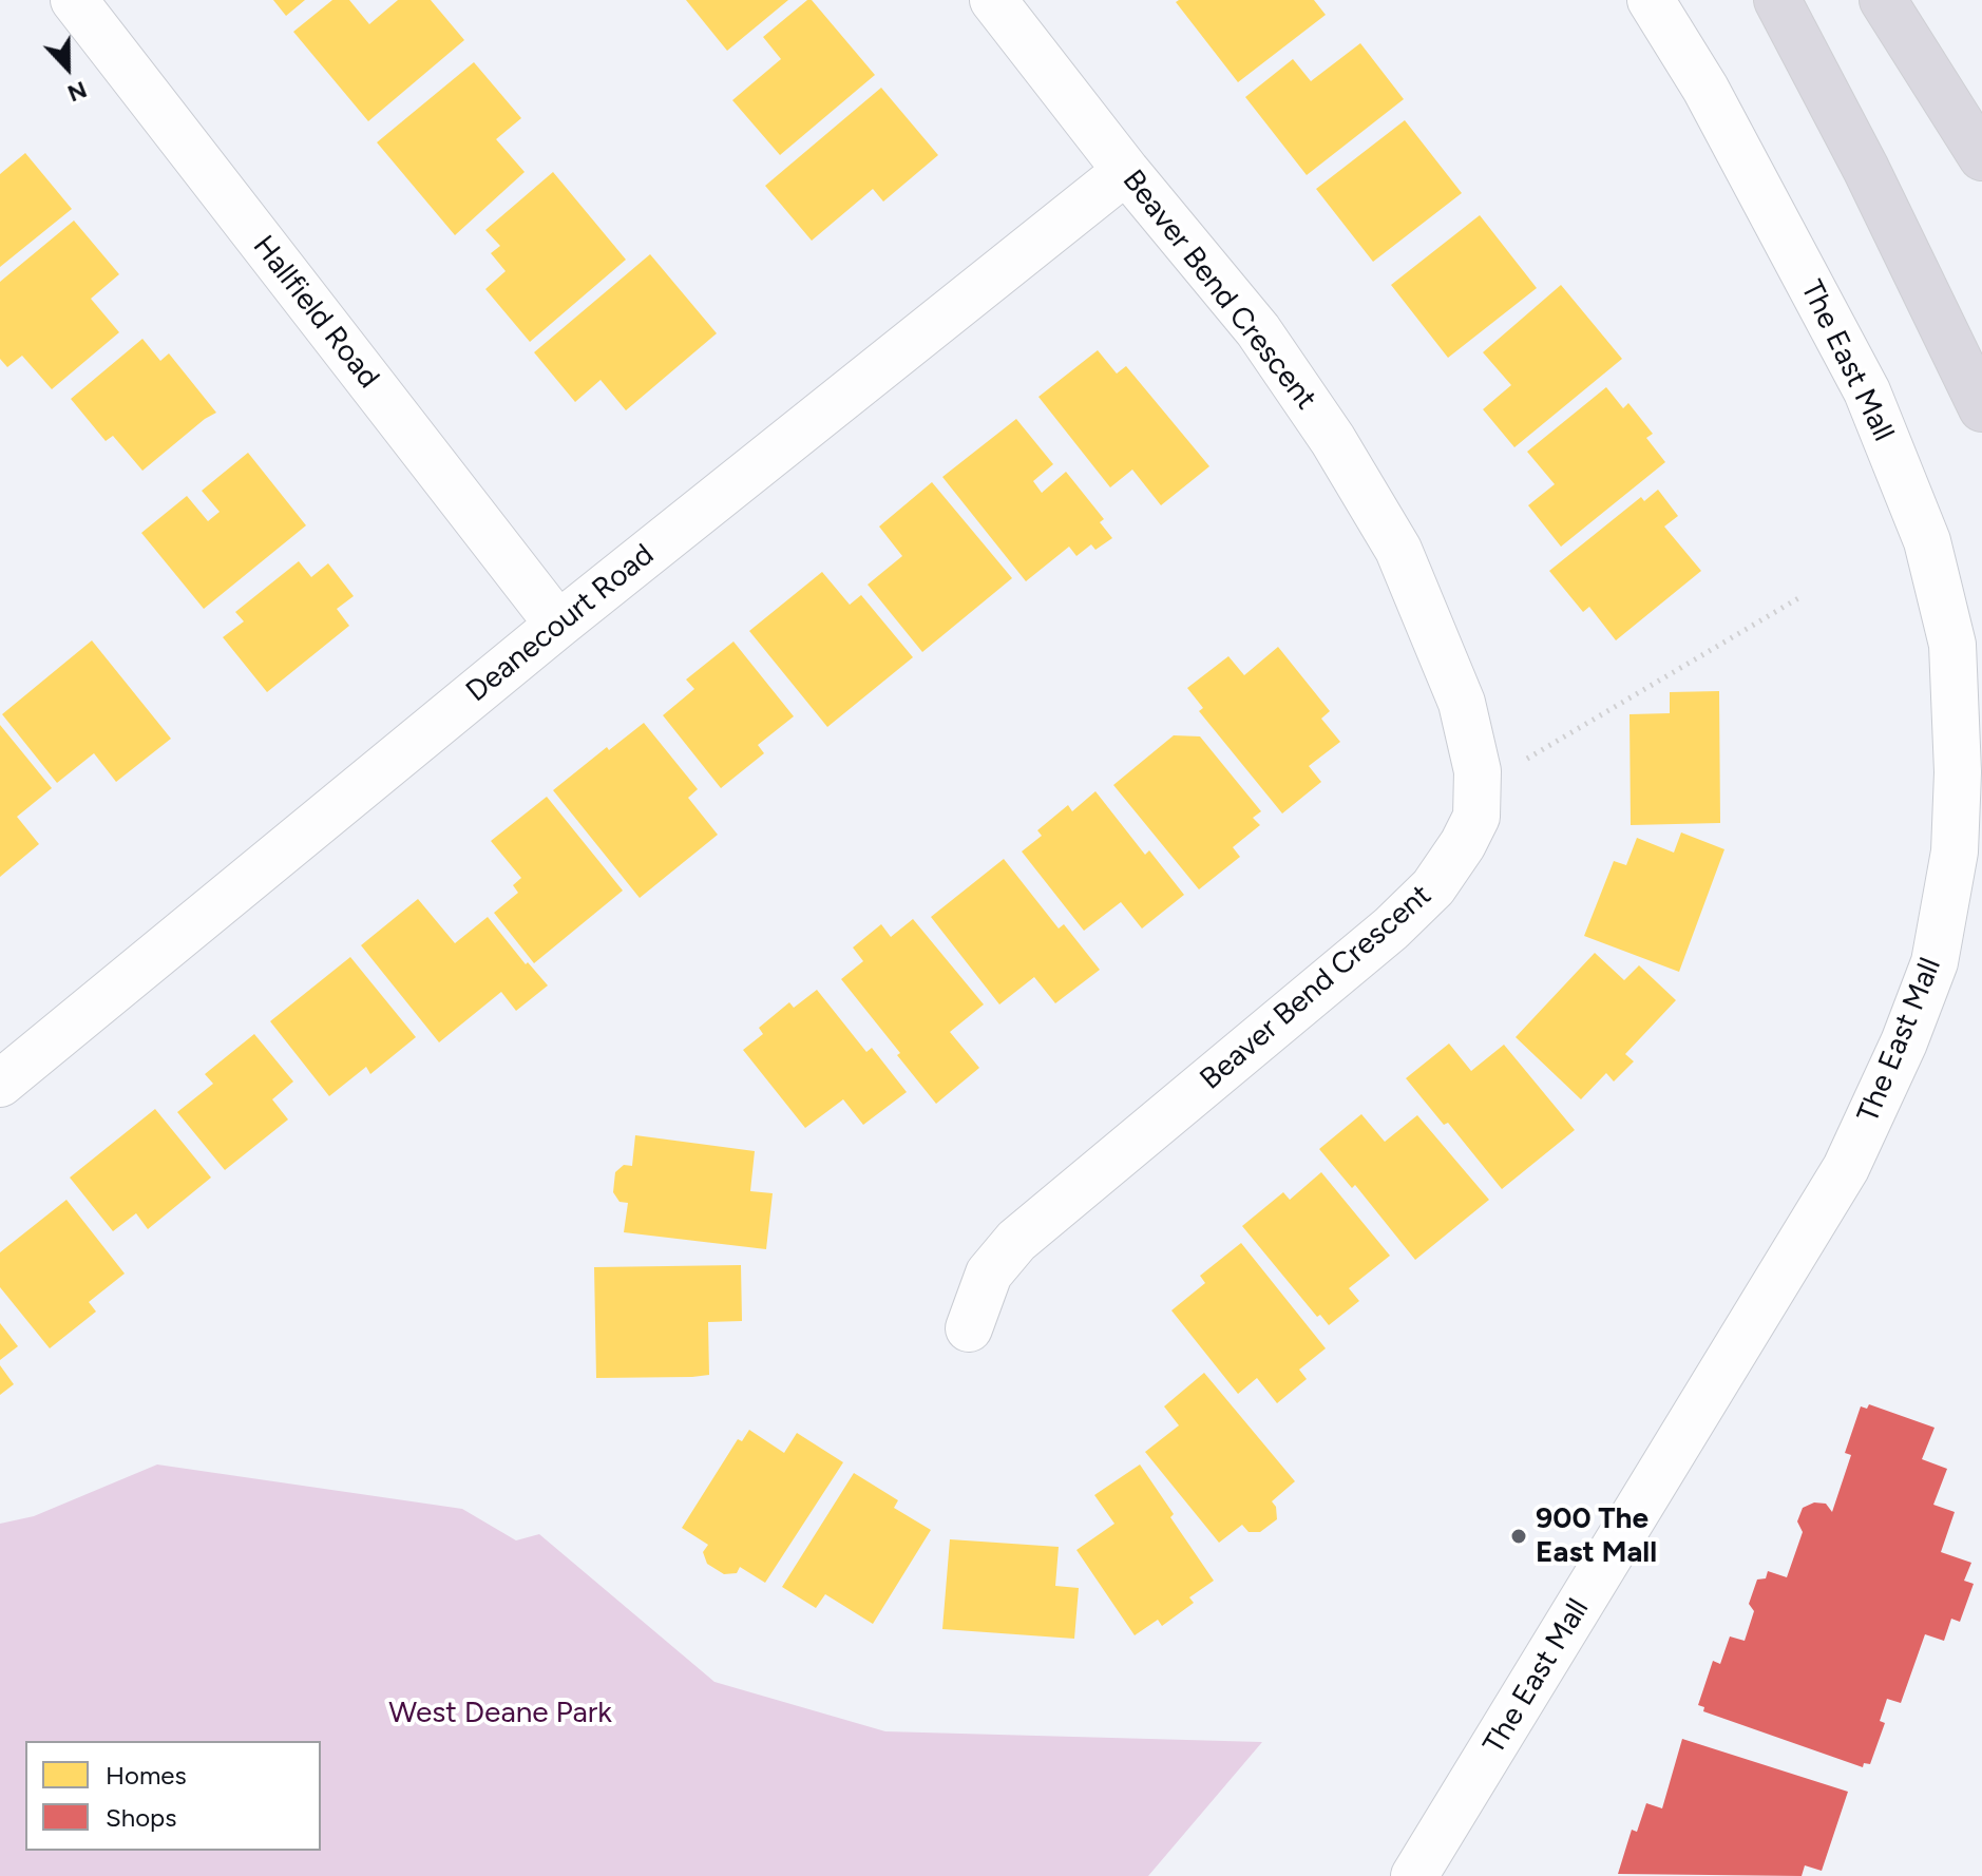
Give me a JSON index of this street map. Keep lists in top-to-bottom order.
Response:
{
  "streets": {
    "street": [
      "Beaver Bend Crescent",
      "Hallfield Road",
      "The East Mall",
      "Deanecourt Road"
    ]
  },
  "crossings": [
    ["Beaver Bend Crescent", "Deanecourt Road"],
    ["Hallfield Road", "Deanecourt Road"]
  ],
  "parks": ["West Deane Park"],
  "places": ["900 The East Mall"],
  "legend": ["Homes", "Shops"],
  "north": "bottom"
}
